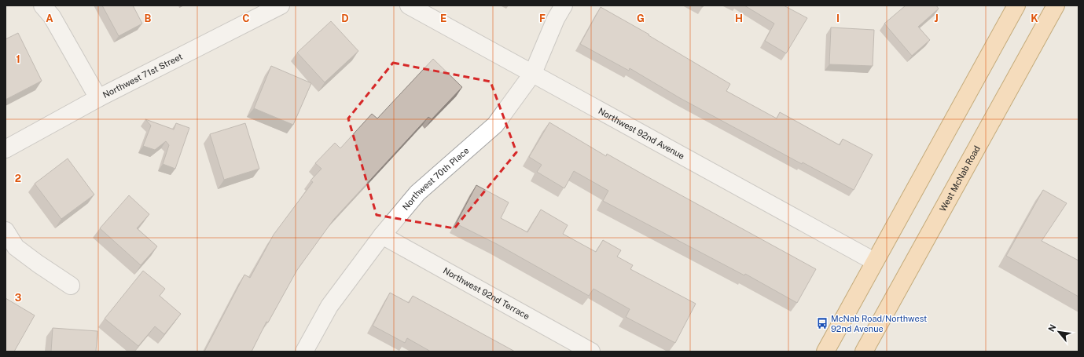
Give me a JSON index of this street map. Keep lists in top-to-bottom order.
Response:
{
  "streets": {
    "main road": ["West McNab Road"],
    "street": [
      "Northwest 71st Street",
      "Northwest 92nd Avenue",
      "Northwest 70th Place",
      "Northwest 92nd Terrace"
    ]
  },
  "crossings": [
    ["Northwest 92nd Avenue", "Northwest 70th Place"],
    ["Northwest 70th Place", "Northwest 92nd Terrace"]
  ],
  "places": {
    "bus stop": ["McNab Road/Northwest 92nd Avenue"]
  },
  "north": "top left",
  "grid": {
    "columns": [
      "A",
      "B",
      "C",
      "D",
      "E",
      "F",
      "G",
      "H",
      "I",
      "J",
      "K"
    ],
    "rows": ["1", "2", "3"]
  }
}
